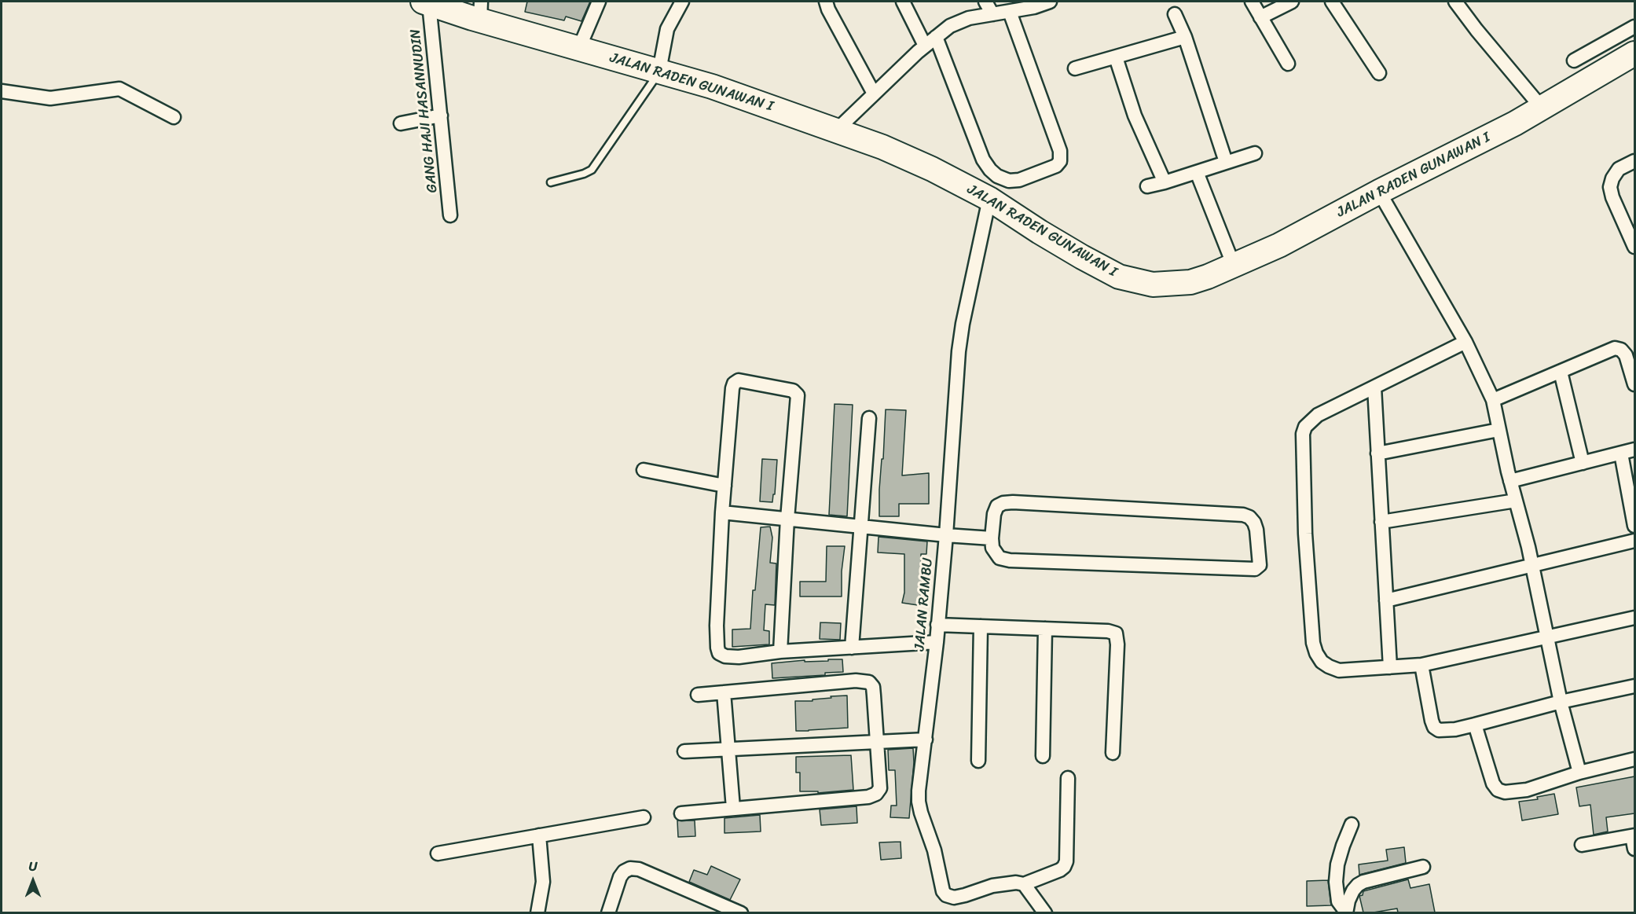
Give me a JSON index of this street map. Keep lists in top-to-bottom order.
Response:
{
  "streets": {
    "highway": ["JALAN RADEN GUNAWAN I"],
    "street": ["GANG HAJI HASANNUDIN", "JALAN RAMBU"]
  },
  "crossings": [
    ["JALAN RADEN GUNAWAN I", "GANG HAJI HASANNUDIN"],
    ["JALAN RADEN GUNAWAN I", "JALAN RAMBU"]
  ],
  "north": "top"
}
